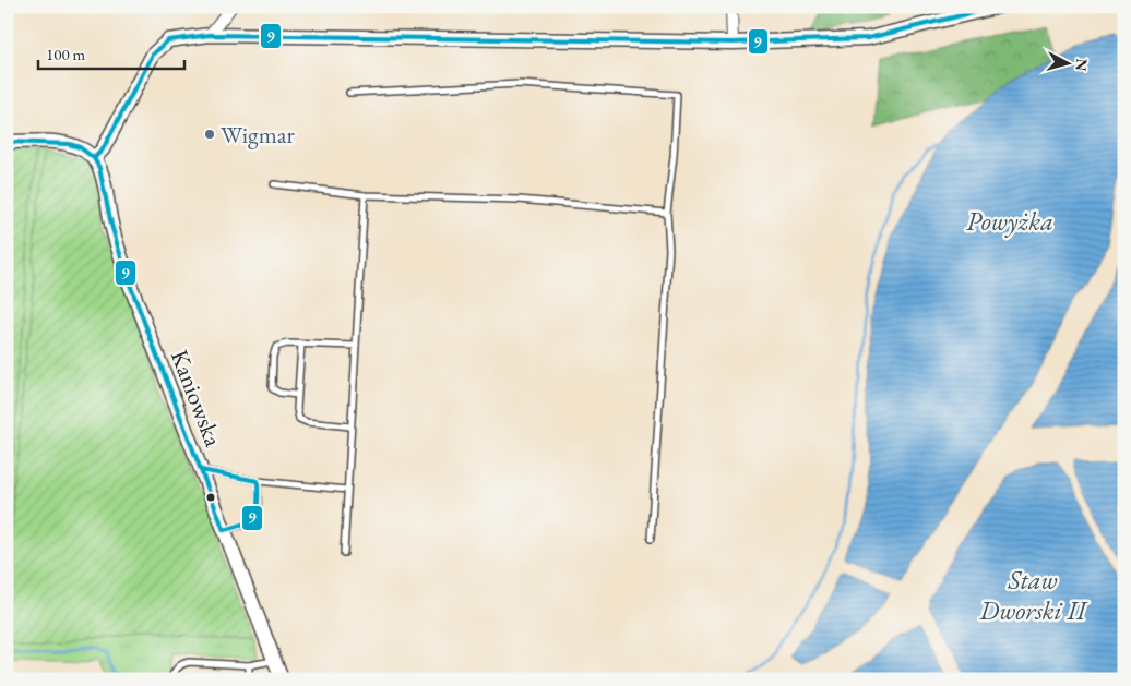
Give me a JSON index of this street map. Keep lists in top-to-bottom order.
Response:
{
  "streets": {
    "street": ["Kaniowska"]
  },
  "water": ["Powyżka", "Staw Dworski II"],
  "places": ["Wigmar"],
  "lines": ["transit line 9"],
  "scale_bar": "100 m",
  "north": "right"
}
